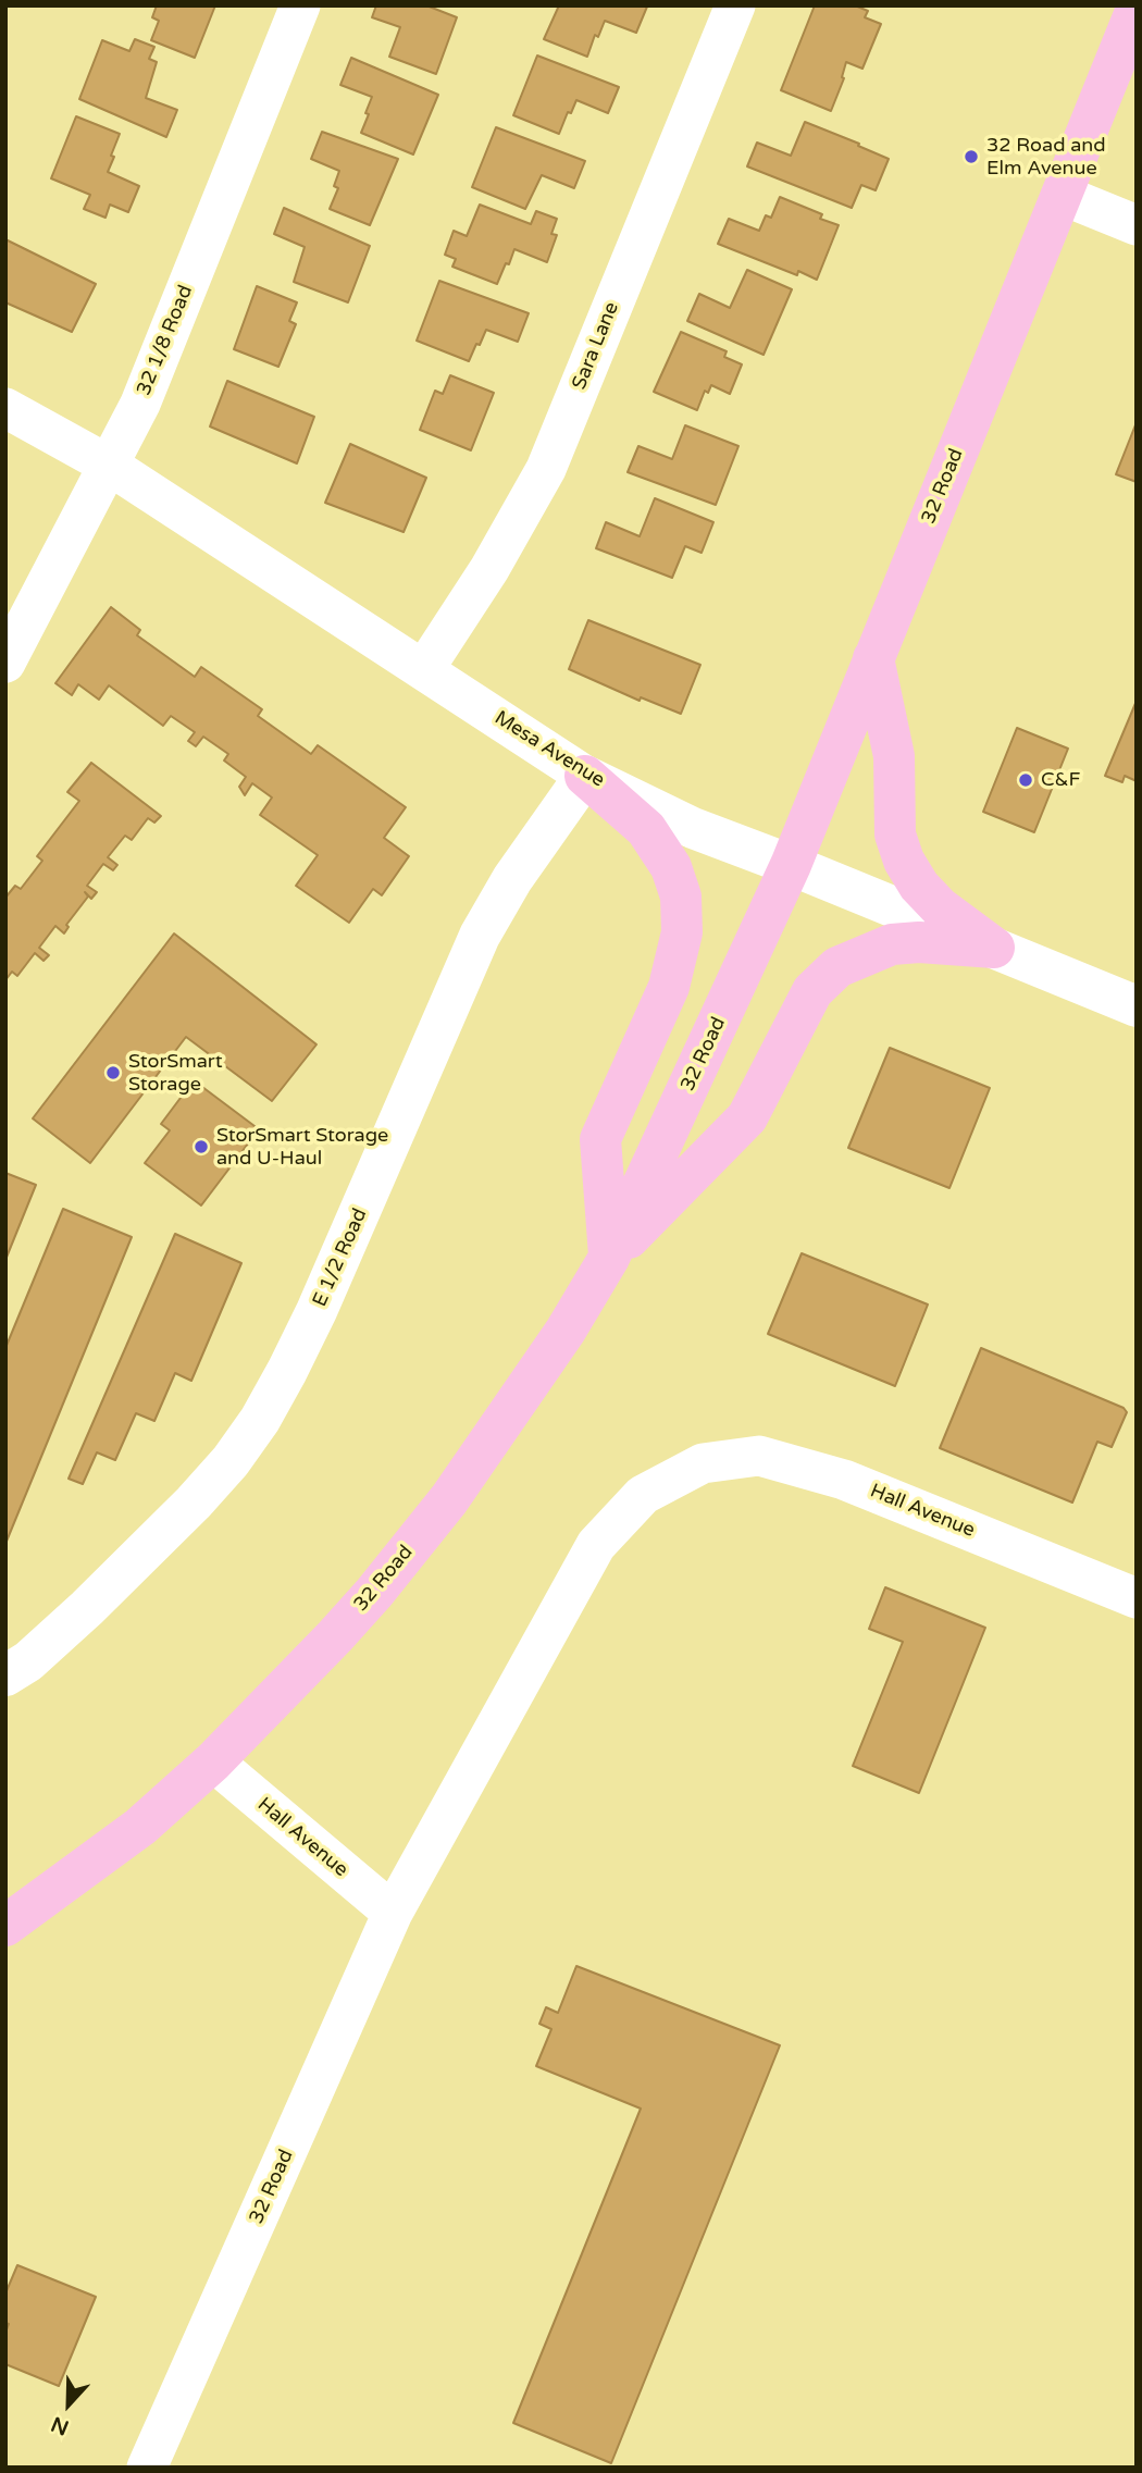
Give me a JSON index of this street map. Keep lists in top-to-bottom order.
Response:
{
  "streets": {
    "main road": ["32 Road"],
    "street": [
      "32 1/8 Road",
      "Sara Lane",
      "Mesa Avenue",
      "E 1/2 Road",
      "Hall Avenue"
    ]
  },
  "crossings": [
    ["32 1/8 Road", "Mesa Avenue"],
    ["Sara Lane", "Mesa Avenue"],
    ["32 Road", "Mesa Avenue"],
    ["32 Road", "Hall Avenue"],
    ["Mesa Avenue", "E 1/2 Road"]
  ],
  "places": [
    "32 Road and Elm Avenue",
    "C&F",
    "StorSmart Storage",
    "StorSmart Storage and U-Haul"
  ],
  "north": "bottom"
}
